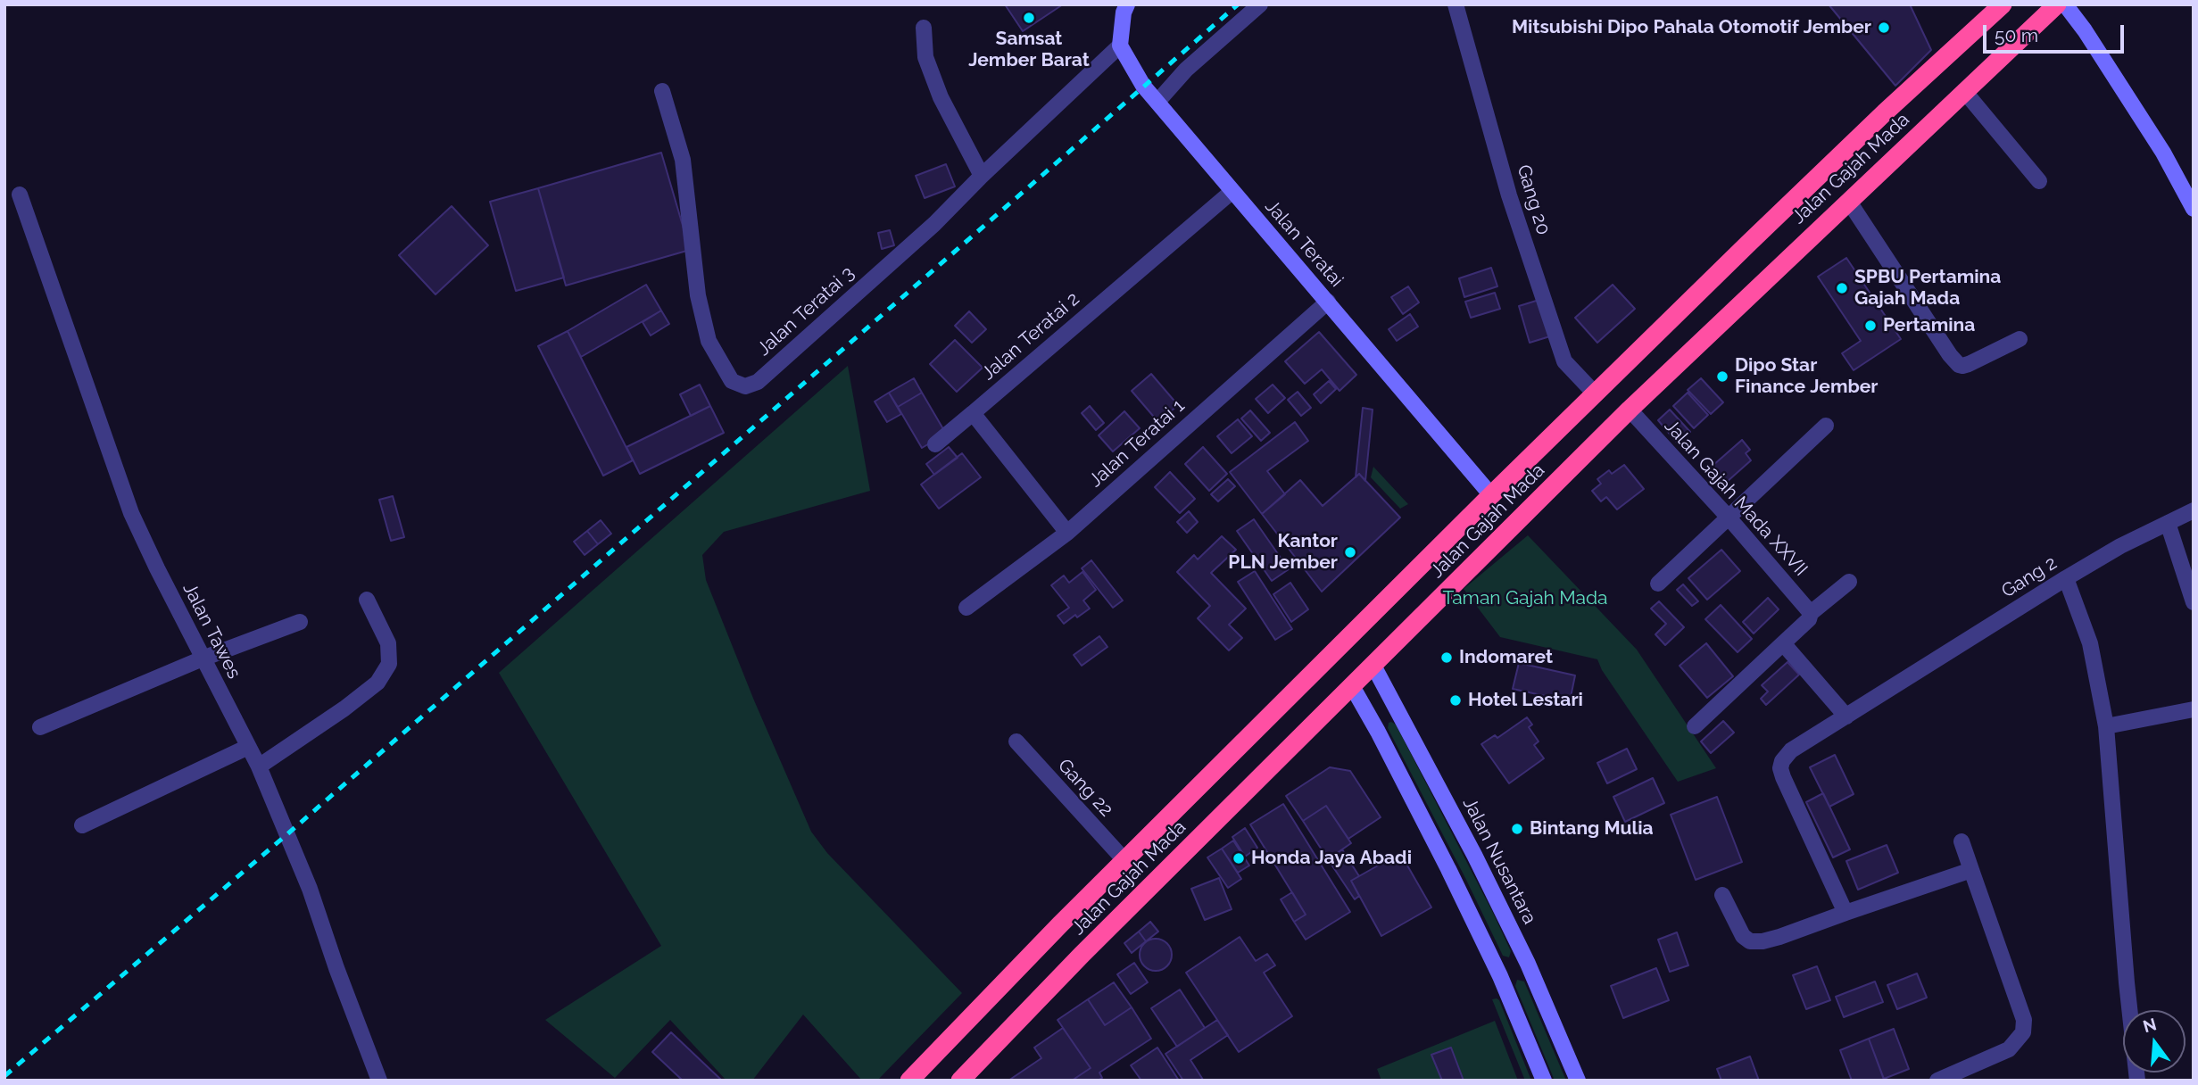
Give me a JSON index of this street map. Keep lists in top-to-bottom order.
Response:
{
  "streets": {
    "highway": ["Jalan Gajah Mada"],
    "street": [
      "Gang 20",
      "Jalan Teratai",
      "Jalan Teratai 3",
      "Jalan Teratai 2",
      "Jalan Teratai 1",
      "Jalan Gajah Mada XXVII",
      "Gang 2",
      "Jalan Tawes",
      "Gang 22",
      "Jalan Nusantara"
    ]
  },
  "crossings": [
    ["Jalan Gajah Mada", "Gang 20"],
    ["Jalan Gajah Mada", "Jalan Teratai"],
    ["Jalan Gajah Mada", "Jalan Gajah Mada XXVII"],
    ["Jalan Gajah Mada", "Gang 22"],
    ["Jalan Gajah Mada", "Jalan Nusantara"],
    ["Jalan Teratai", "Jalan Teratai 3"],
    ["Jalan Teratai", "Jalan Teratai 2"],
    ["Jalan Teratai", "Jalan Teratai 1"]
  ],
  "parks": ["Taman Gajah Mada"],
  "places": [
    "Samsat Jember Barat",
    "Mitsubishi Dipo Pahala Otomotif Jember",
    "SPBU Pertamina Gajah Mada",
    "Pertamina",
    "Dipo Star Finance Jember",
    "Kantor PLN Jember",
    "Indomaret",
    "Hotel Lestari",
    "Bintang Mulia",
    "Honda Jaya Abadi"
  ],
  "scale_bar": "50 m",
  "north": "top"
}
